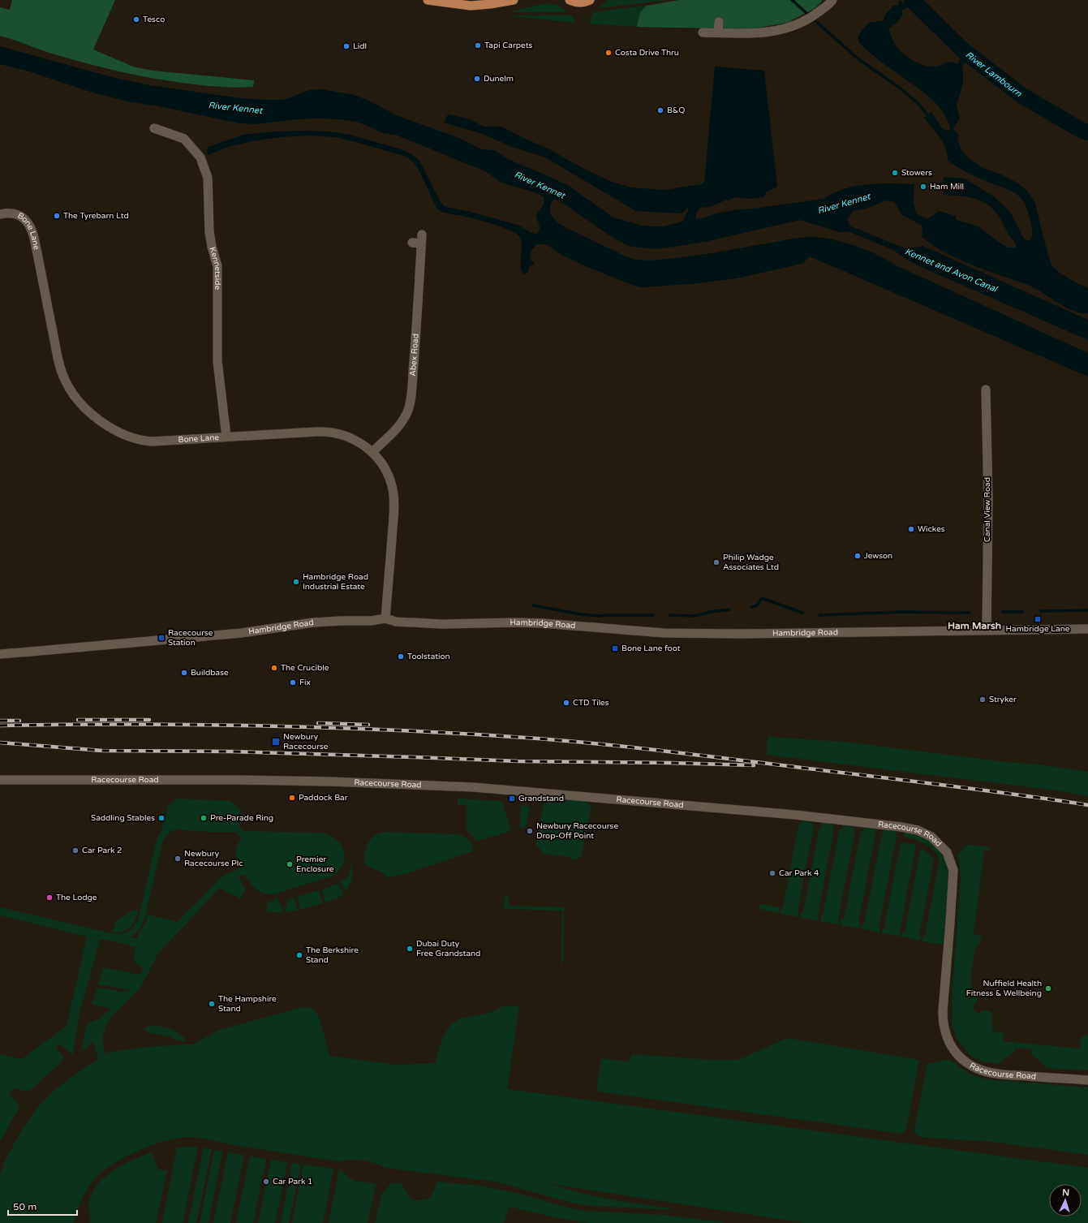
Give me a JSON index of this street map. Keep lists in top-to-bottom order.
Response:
{
  "streets": {
    "street": [
      "Bone Lane",
      "Kennetside",
      "Abex Road",
      "Canal View Road",
      "Hambridge Road",
      "Racecourse Road"
    ]
  },
  "crossings": [
    ["Bone Lane", "Kennetside"],
    ["Bone Lane", "Abex Road"],
    ["Bone Lane", "Hambridge Road"],
    ["Canal View Road", "Hambridge Road"]
  ],
  "districts": ["Ham Marsh"],
  "water": ["River Lambourn", "River Kennet", "Kennet and Avon Canal"],
  "places": {
    "other": [
      "Tesco",
      "Tapi Carpets",
      "Lidl",
      "Costa Drive Thru",
      "Dunelm",
      "B&Q",
      "Stowers",
      "Ham Mill",
      "The Tyrebarn Ltd",
      "Wickes",
      "Jewson",
      "Philip Wadge Associates Ltd",
      "Hambridge Road Industrial Estate",
      "Toolstation",
      "The Crucible",
      "Buildbase",
      "Fix",
      "Stryker",
      "CTD Tiles",
      "Paddock Bar",
      "Saddling Stables",
      "Pre-Parade Ring",
      "Newbury Racecourse Drop-Off Point",
      "Car Park 2",
      "Newbury Racecourse Plc",
      "Premier Enclosure",
      "Car Park 4",
      "The Lodge",
      "Dubai Duty Free Grandstand",
      "The Berkshire Stand",
      "Nuffield Health Fitness & Wellbeing",
      "The Hampshire Stand",
      "Car Park 1"
    ],
    "transit": [
      "Hambridge Lane",
      "Racecourse Station",
      "Bone Lane foot",
      "Newbury Racecourse",
      "Grandstand"
    ]
  },
  "scale_bar": "50 m",
  "north": "top"
}
